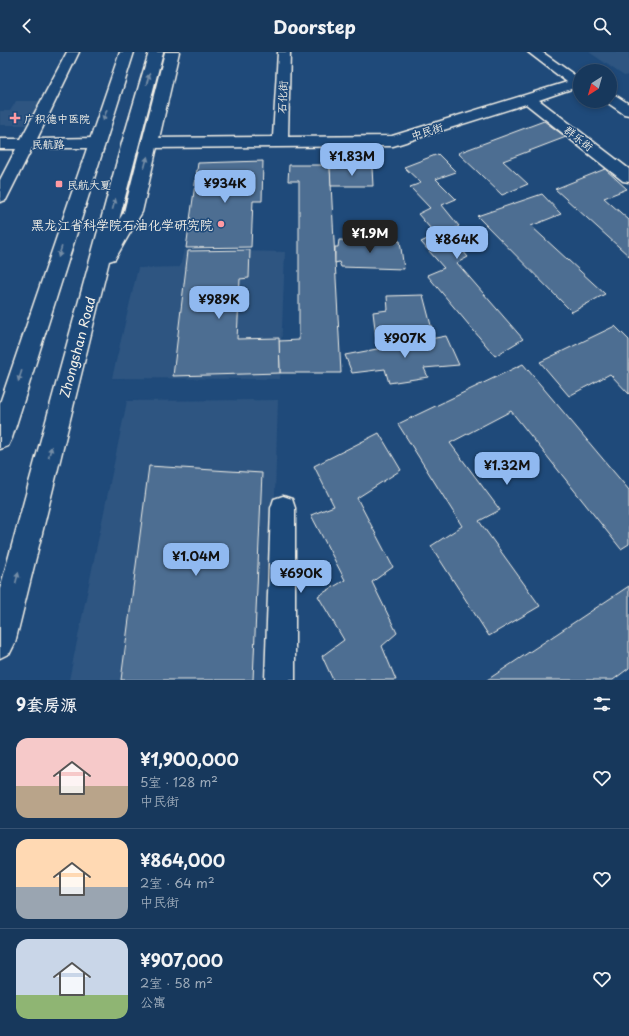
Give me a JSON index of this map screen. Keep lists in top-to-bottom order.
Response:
{
  "streets": {
    "main road": ["Zhongshan Road"],
    "street": [
      "石化街",
      "中民街",
      "群乐街",
      "民航路"
    ]
  },
  "crossings": [
    ["石化街", "中民街"],
    ["中民街", "群乐街"]
  ],
  "places": {
    "health": ["广积德中医院"],
    "transit": ["民航大夏"],
    "other": ["黑龙江省科学院石油化学研究院"]
  },
  "north": "bottom left",
  "page": {
    "header": "Doorstep",
    "price": [
      "¥1.83M",
      "¥934K",
      "¥1.9M",
      "¥864K",
      "¥989K",
      "¥907K",
      "¥1.32M",
      "¥1.04M",
      "¥690K"
    ],
    "heading": "9套房源",
    "list": [
      {
        "name": "¥1,900,000",
        "note": "5室 · 128 m² · 中民街"
      },
      {
        "name": "¥864,000",
        "note": "2室 · 64 m² · 中民街"
      },
      {
        "name": "¥907,000",
        "note": "2室 · 58 m² · 公寓"
      }
    ]
  }
}
